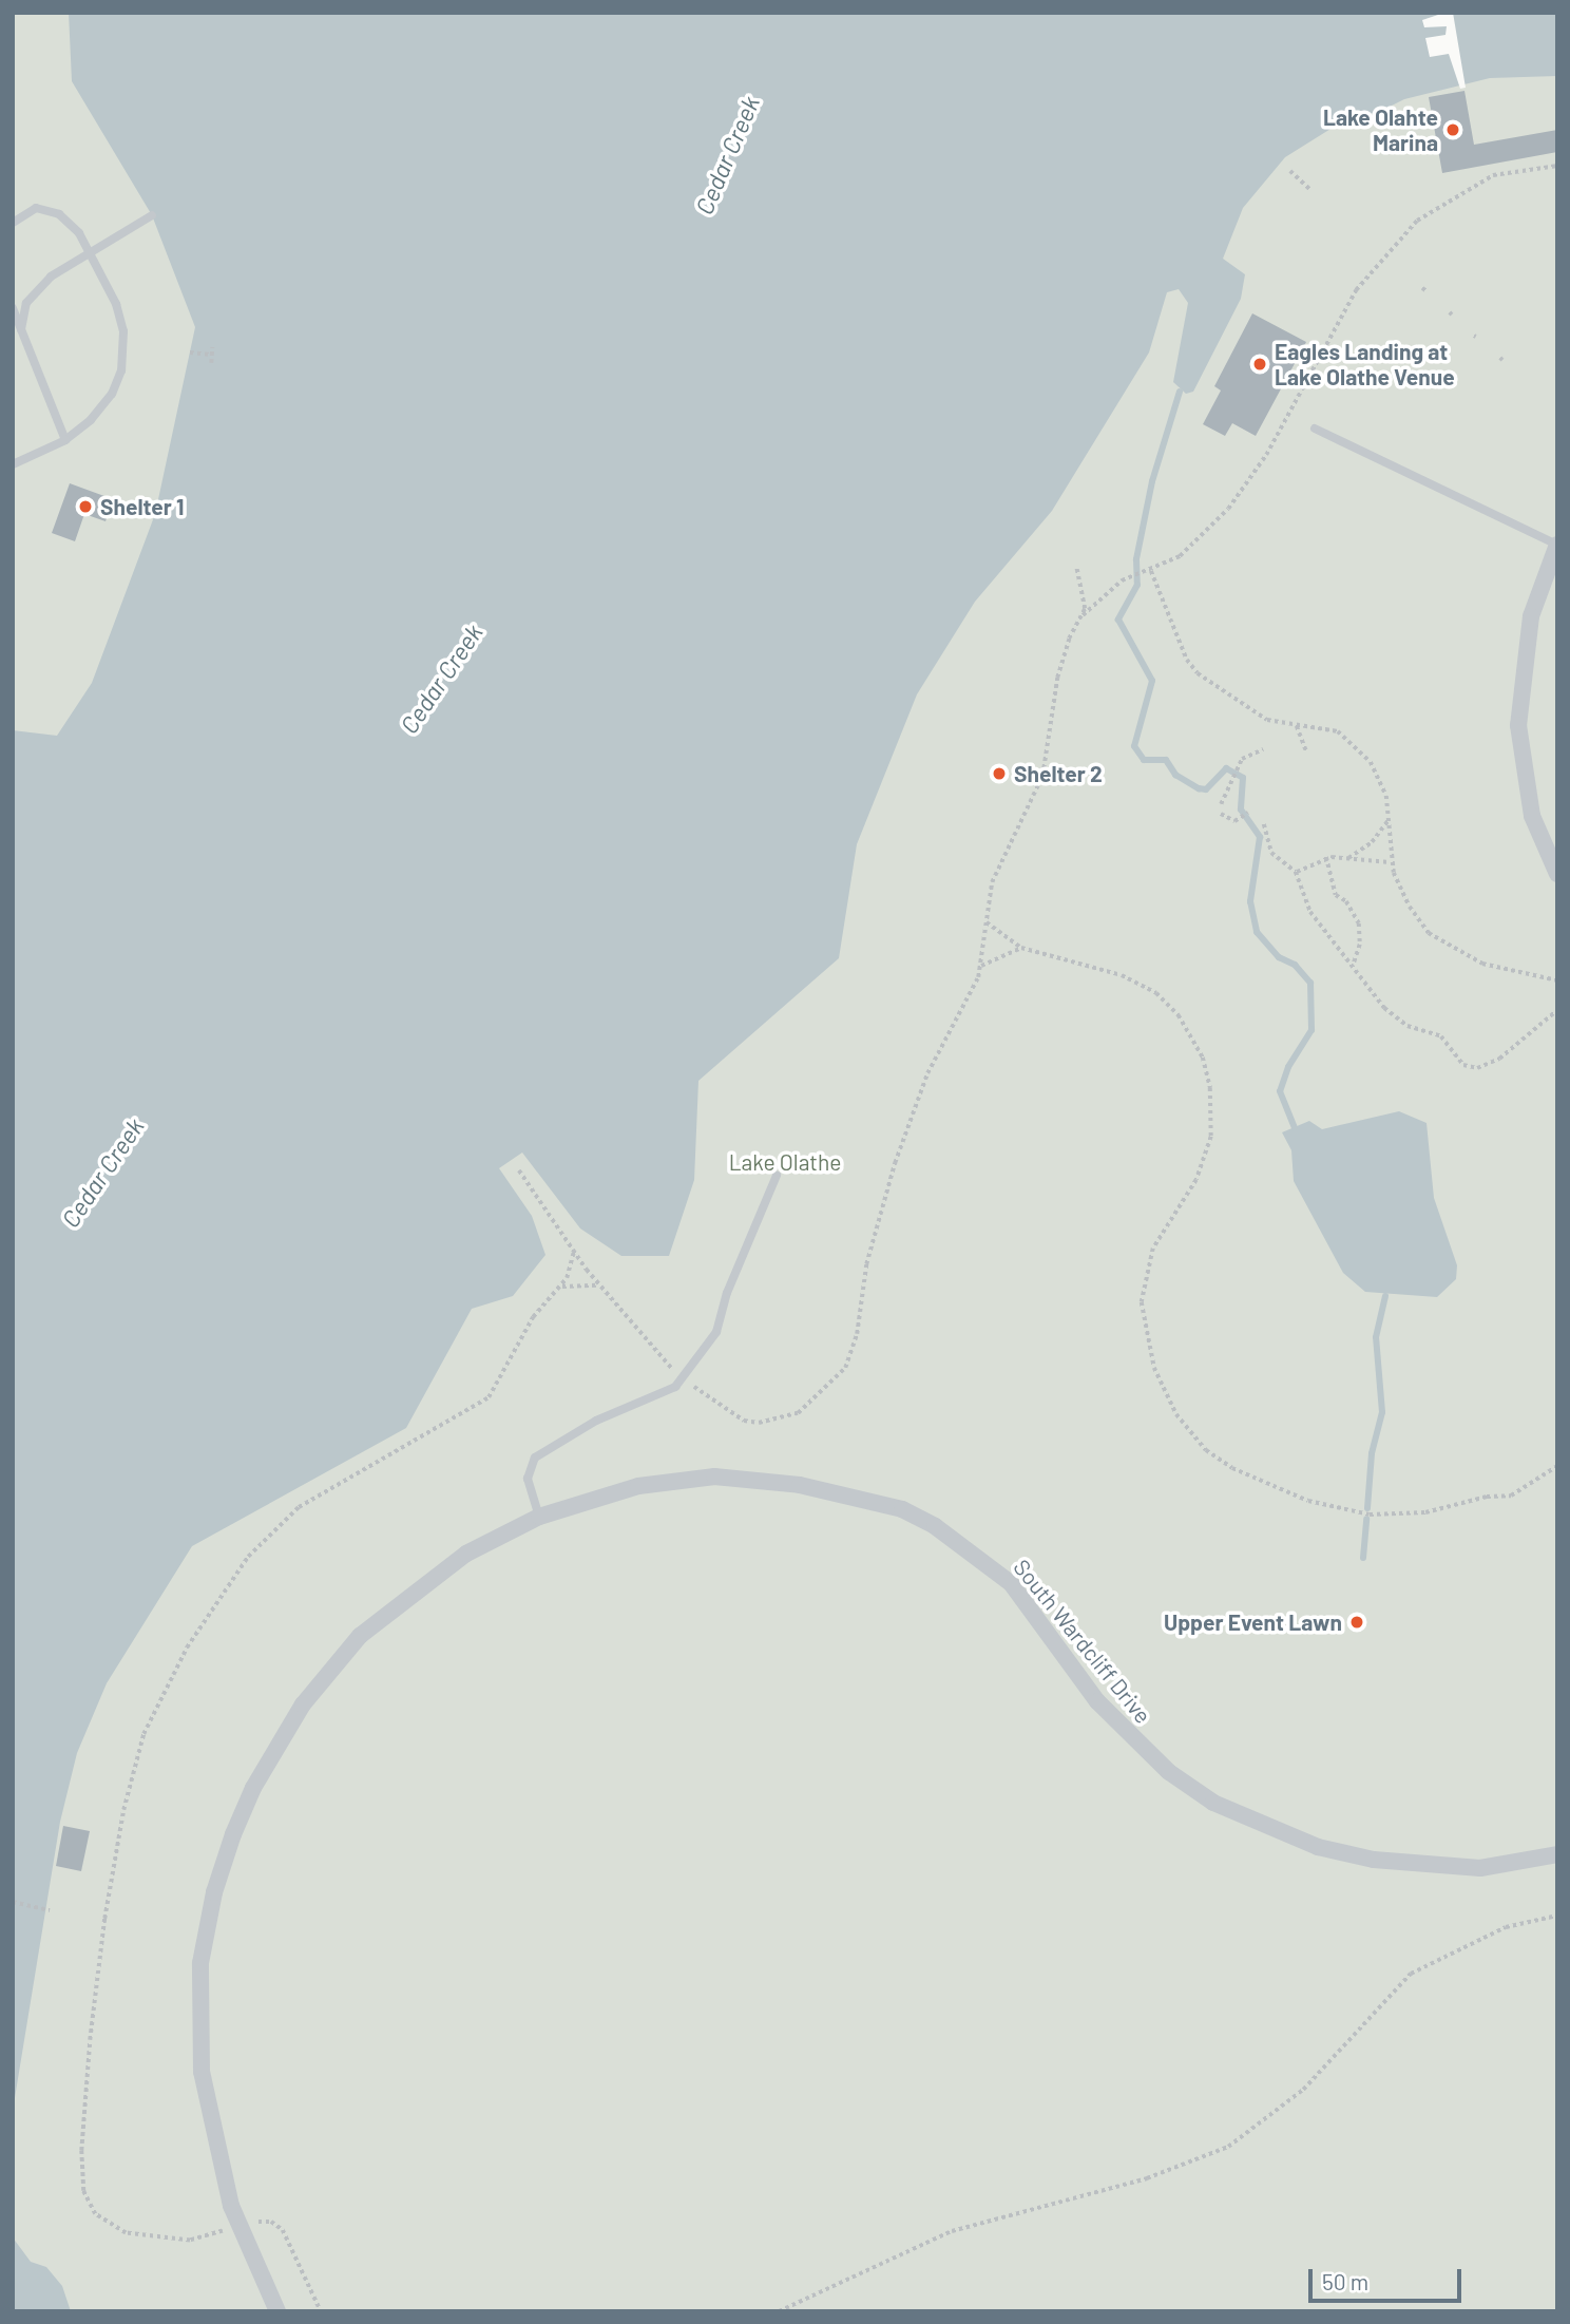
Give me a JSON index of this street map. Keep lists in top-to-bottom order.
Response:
{
  "streets": {
    "street": ["South Wardcliff Drive"]
  },
  "water": ["Cedar Creek"],
  "parks": ["Lake Olathe"],
  "places": [
    "Lake Olahte Marina",
    "Eagles Landing at Lake Olathe Venue",
    "Shelter 1",
    "Shelter 2",
    "Upper Event Lawn"
  ],
  "scale_bar": "50 m"
}
